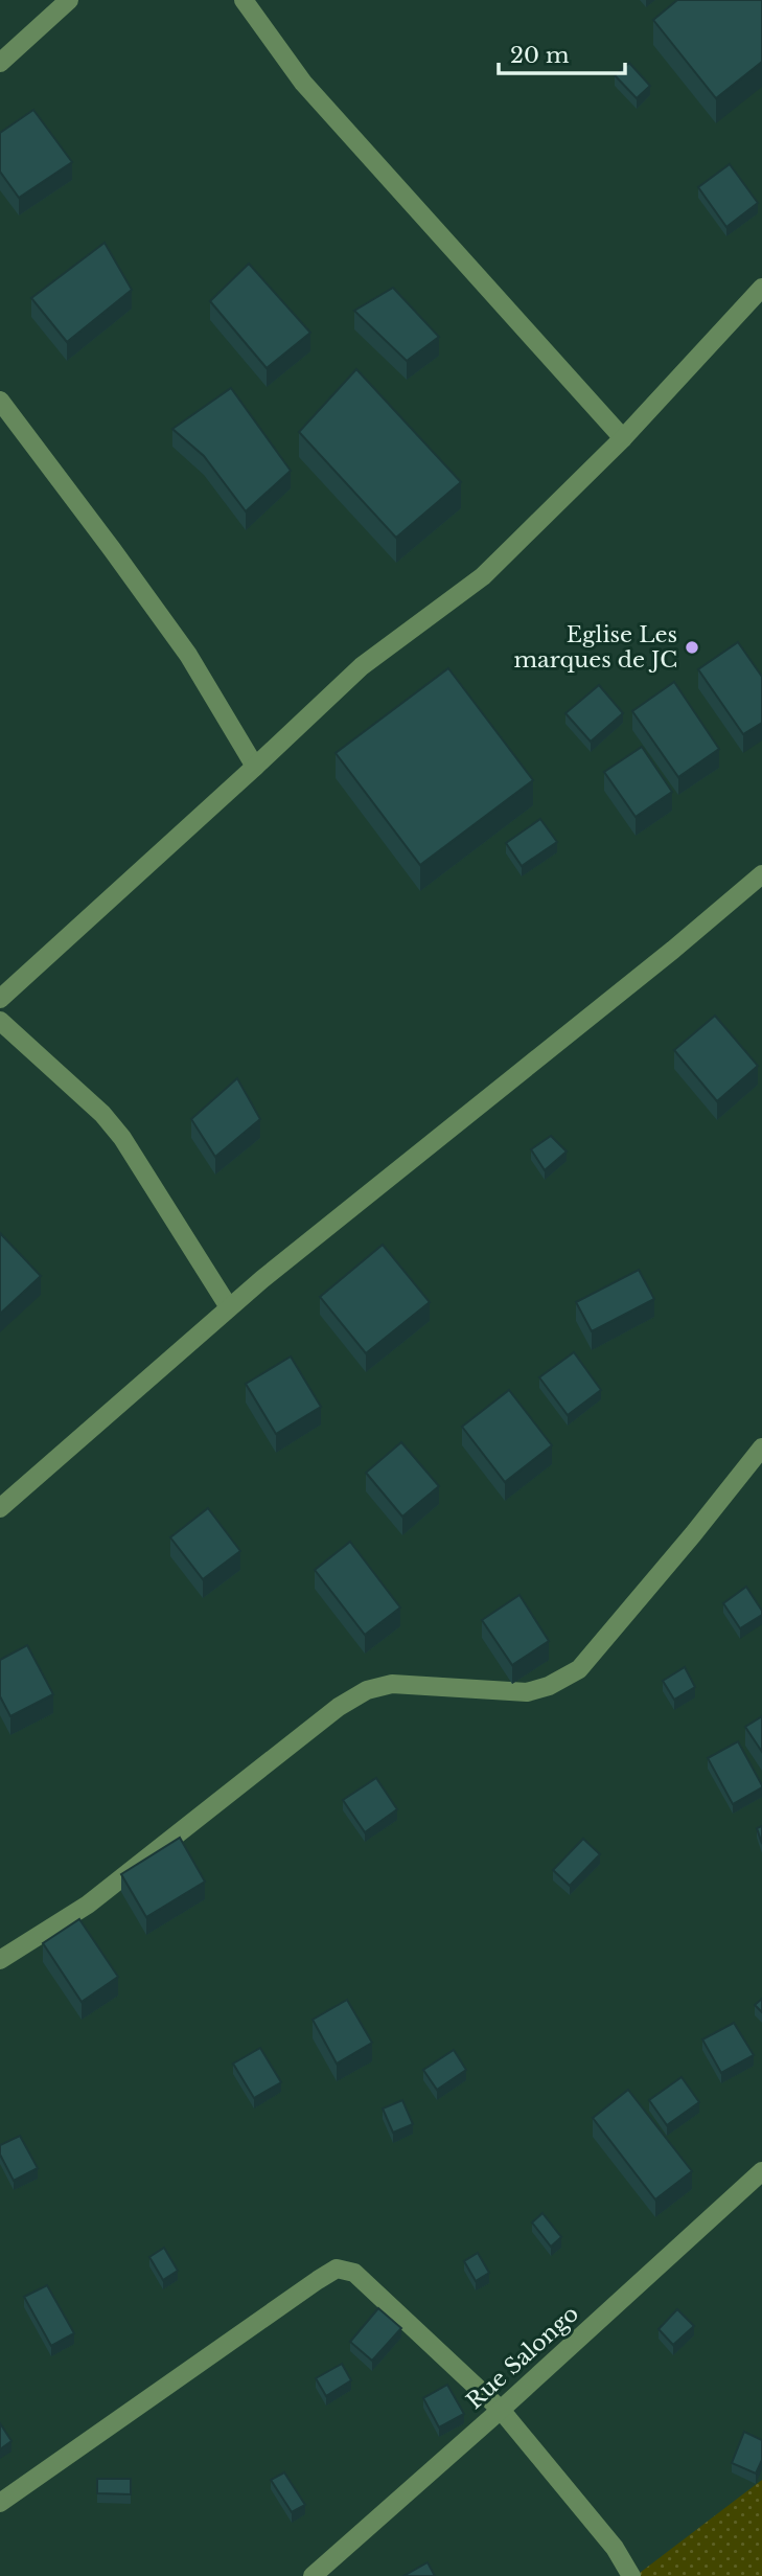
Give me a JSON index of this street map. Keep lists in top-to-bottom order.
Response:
{
  "streets": {
    "street": ["Rue Salongo"]
  },
  "places": ["Eglise Les marques de JC"],
  "scale_bar": "20 m"
}
